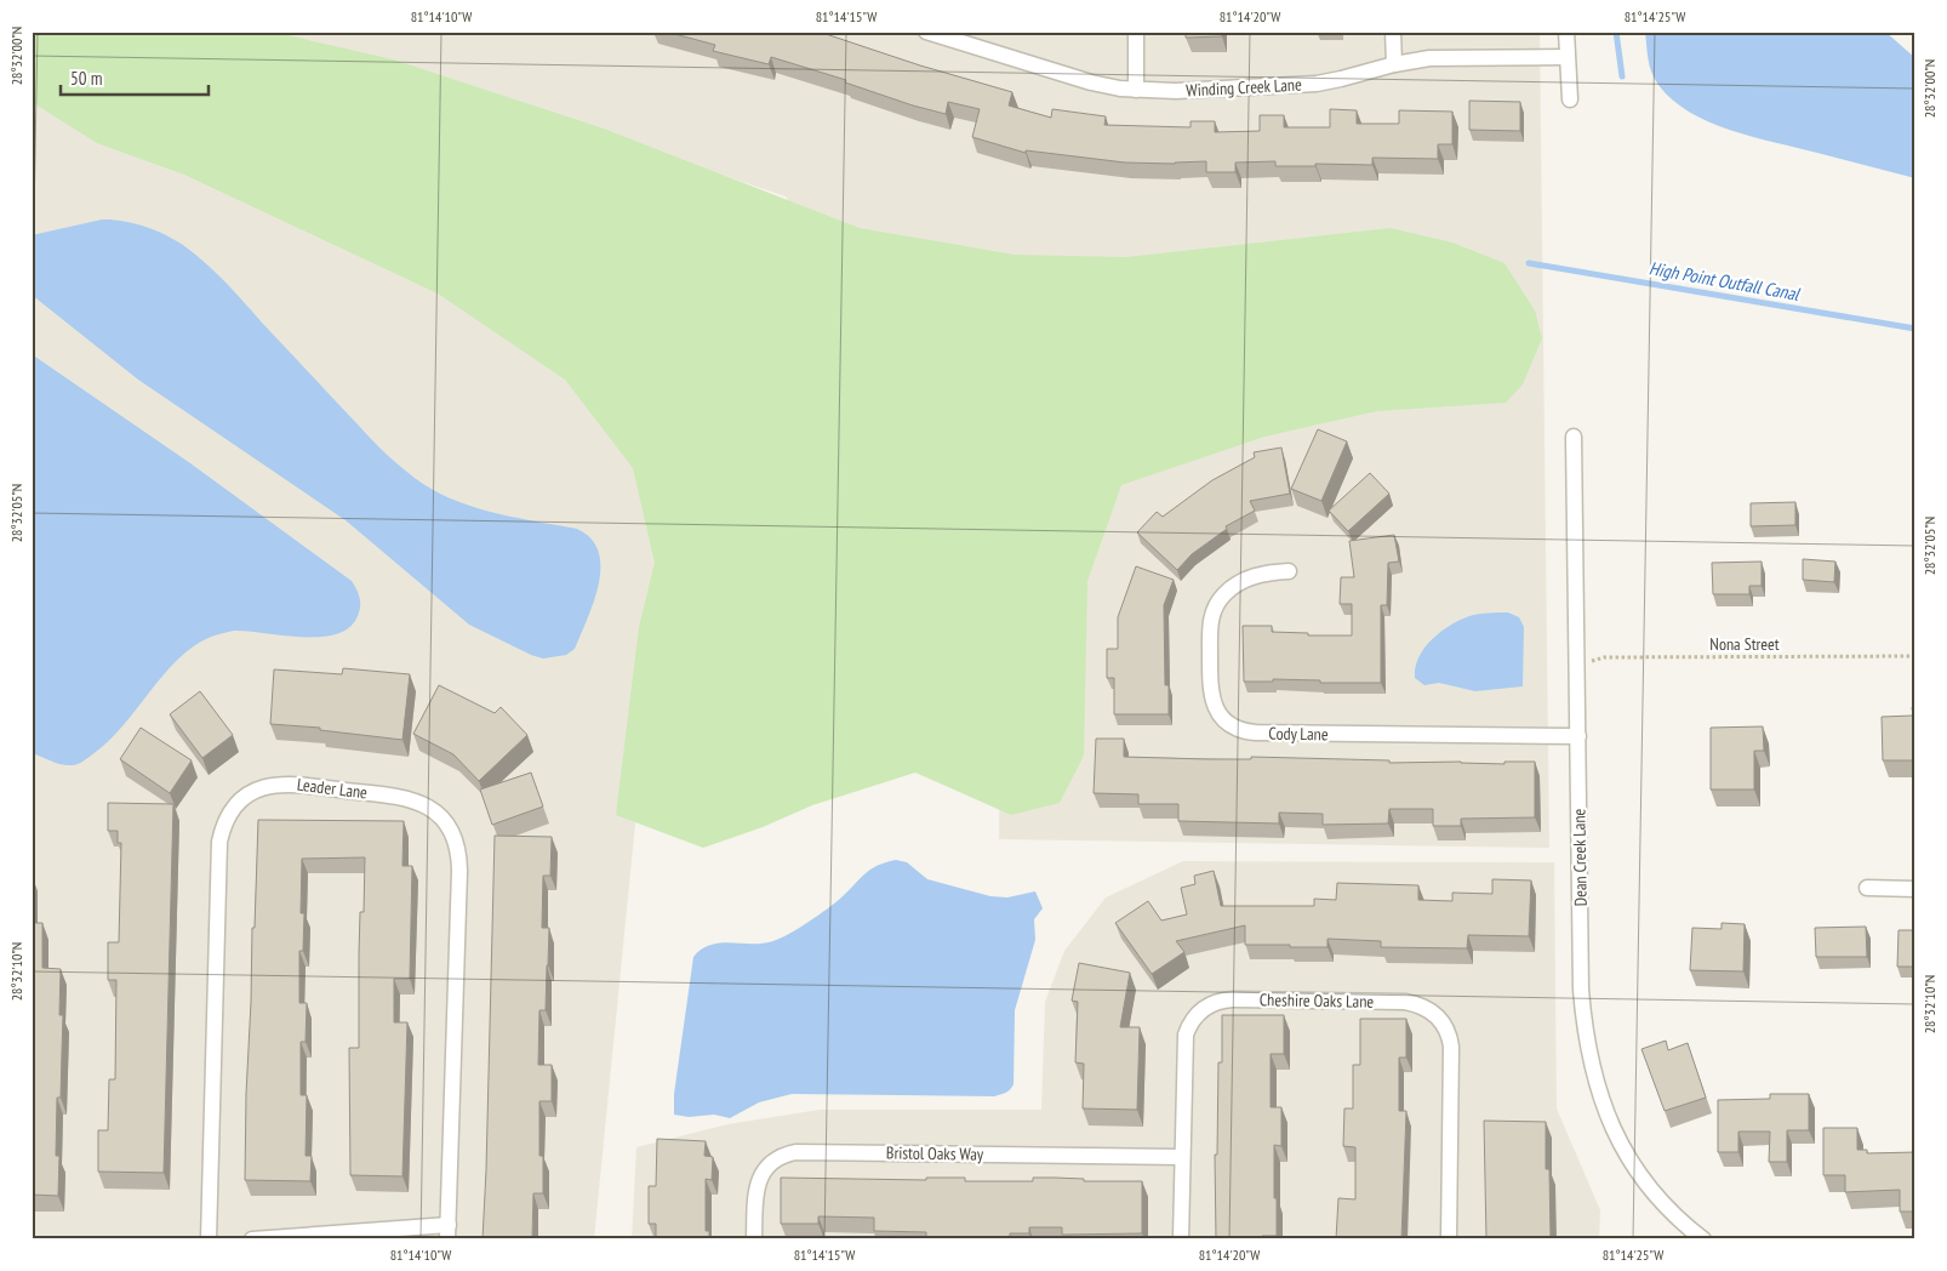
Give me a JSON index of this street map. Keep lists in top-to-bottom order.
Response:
{
  "streets": {
    "street": [
      "Winding Creek Lane",
      "Cody Lane",
      "Leader Lane",
      "Dean Creek Lane",
      "Cheshire Oaks Lane",
      "Bristol Oaks Way"
    ],
    "path": ["Nona Street"]
  },
  "crossings": [
    ["Nona Street", "Dean Creek Lane"],
    ["Cody Lane", "Dean Creek Lane"],
    ["Cheshire Oaks Lane", "Bristol Oaks Way"]
  ],
  "water": ["High Point Outfall Canal"],
  "scale_bar": "50 m",
  "coordinates": [
    "81°14'10\"W",
    "81°14'15\"W",
    "81°14'20\"W",
    "81°14'25\"W",
    "28°32'00\"N",
    "28°32'05\"N",
    "28°32'10\"N"
  ]
}
